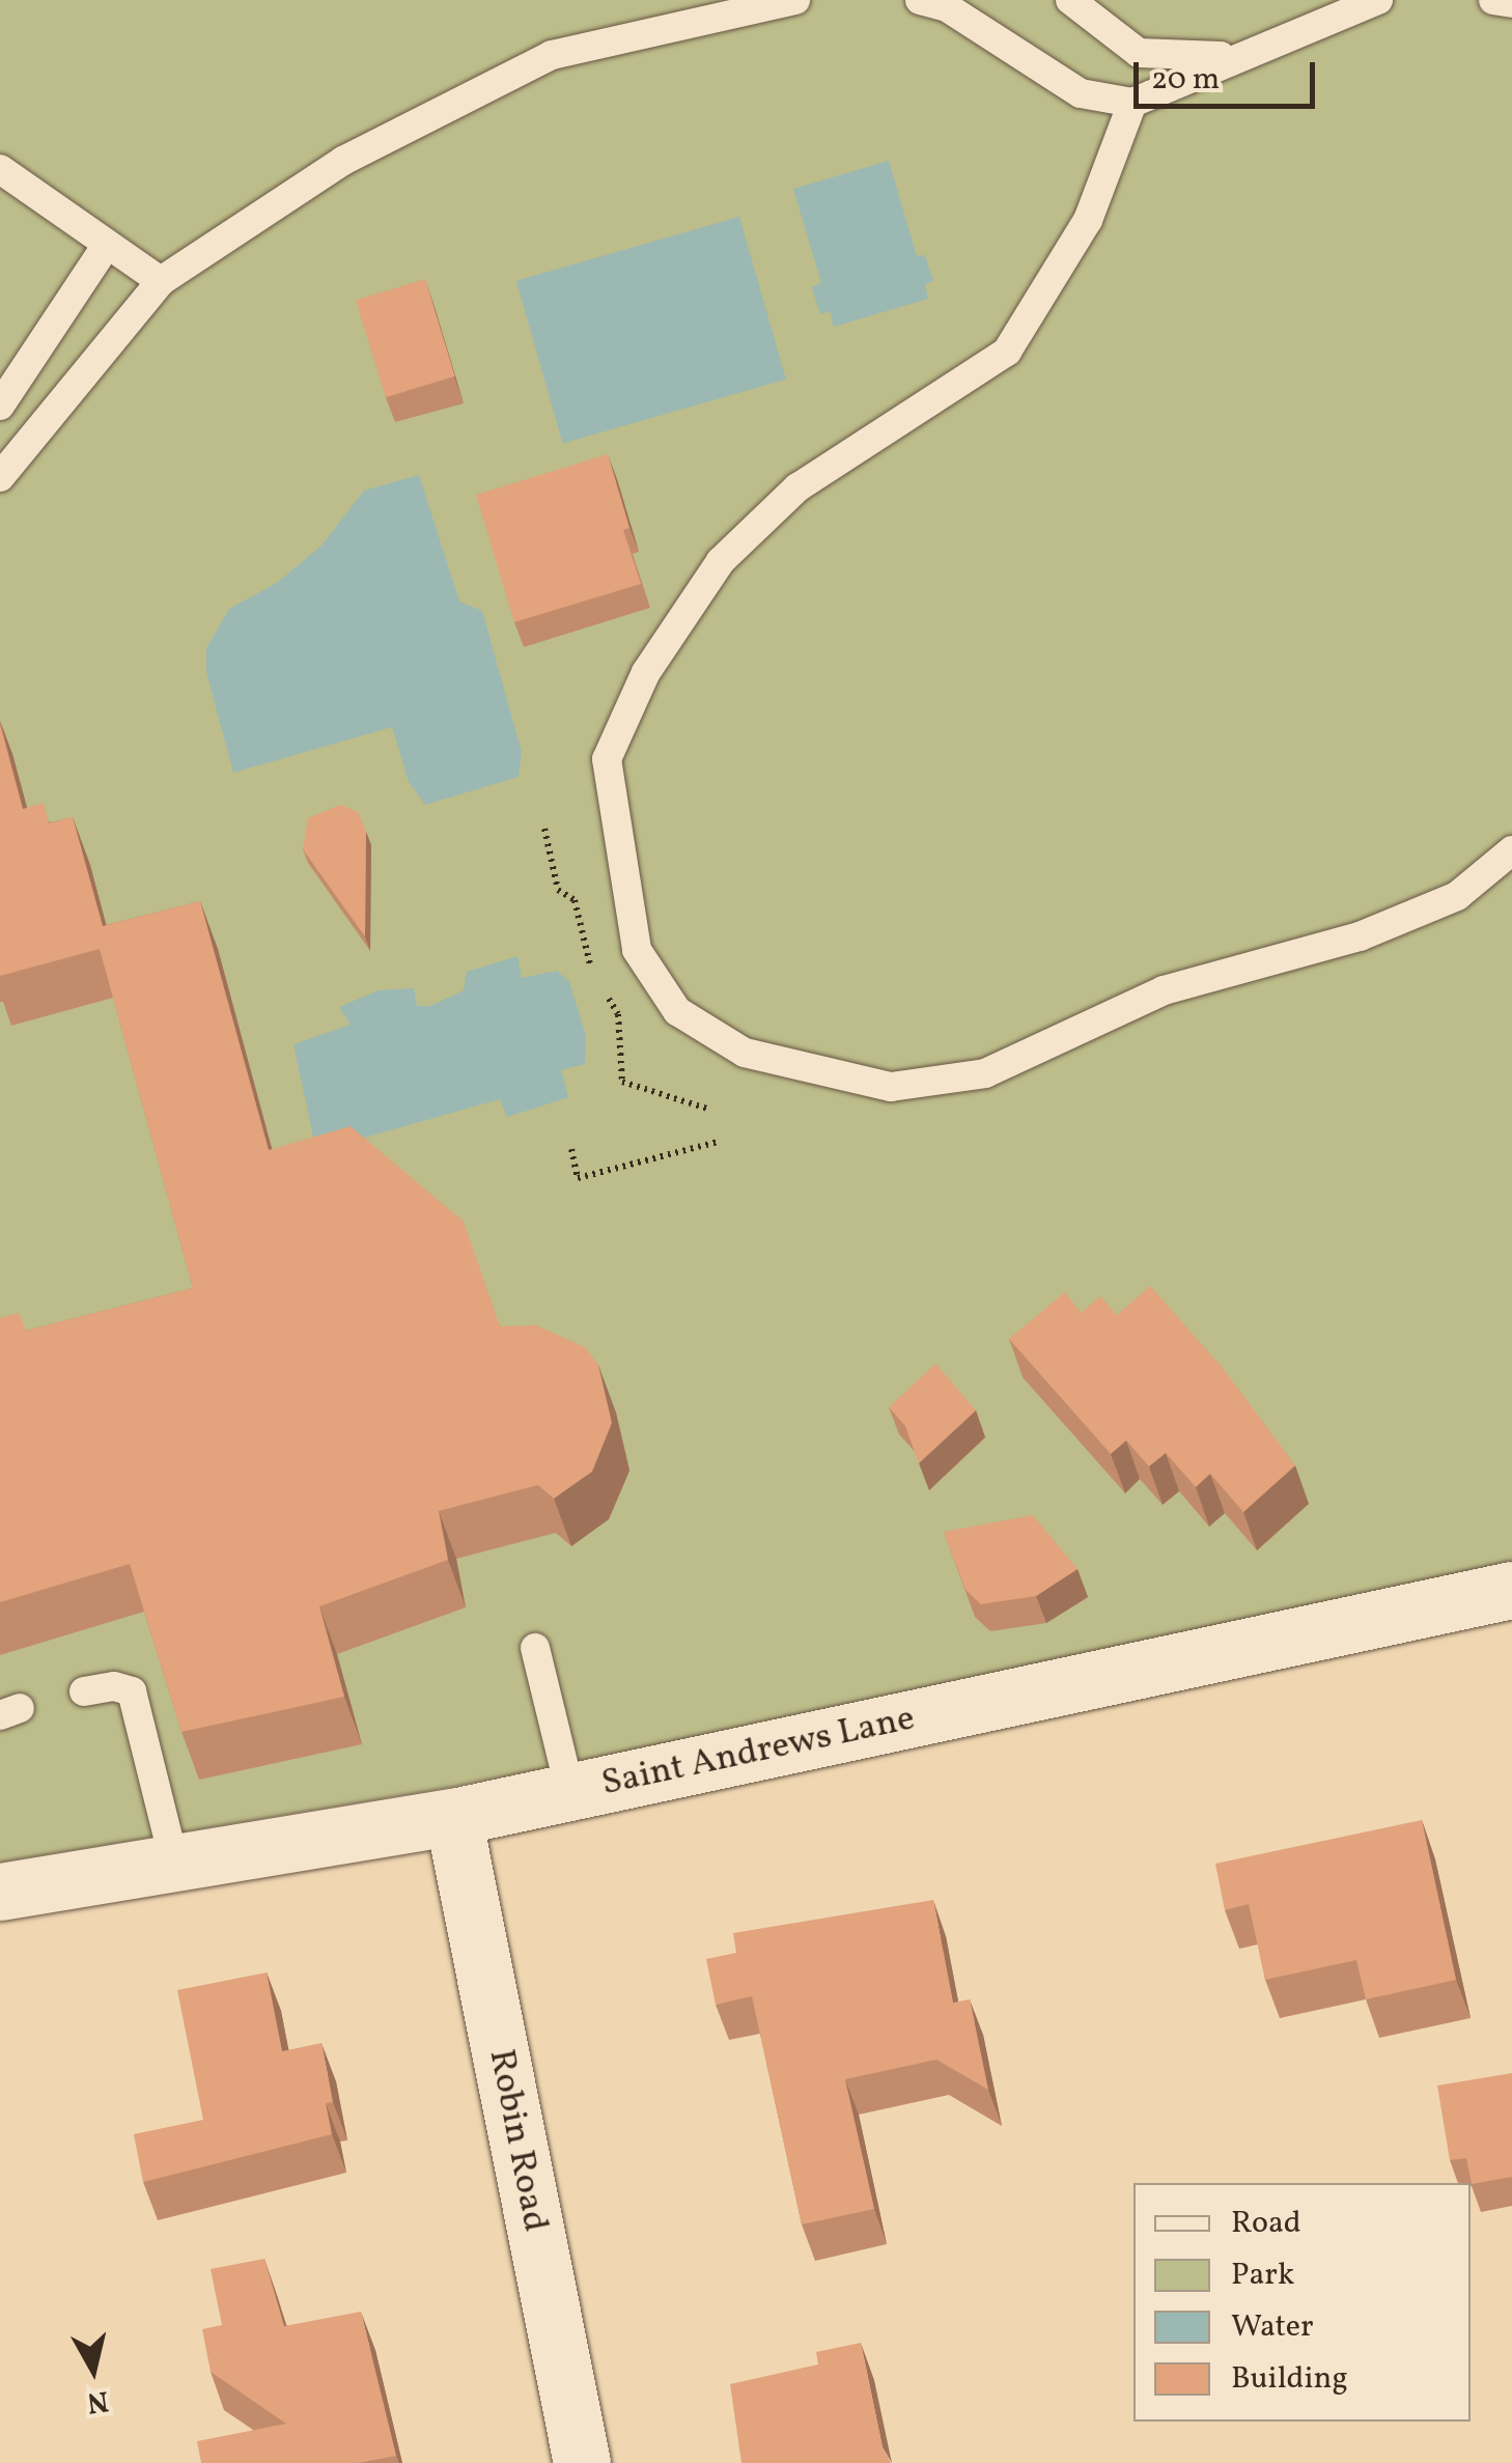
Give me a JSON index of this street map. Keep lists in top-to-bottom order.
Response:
{
  "streets": {
    "street": ["Saint Andrews Lane", "Robin Road"]
  },
  "crossings": [
    ["Saint Andrews Lane", "Robin Road"]
  ],
  "legend": [
    "Road",
    "Park",
    "Water",
    "Building"
  ],
  "scale_bar": "20 m",
  "north": "bottom"
}
